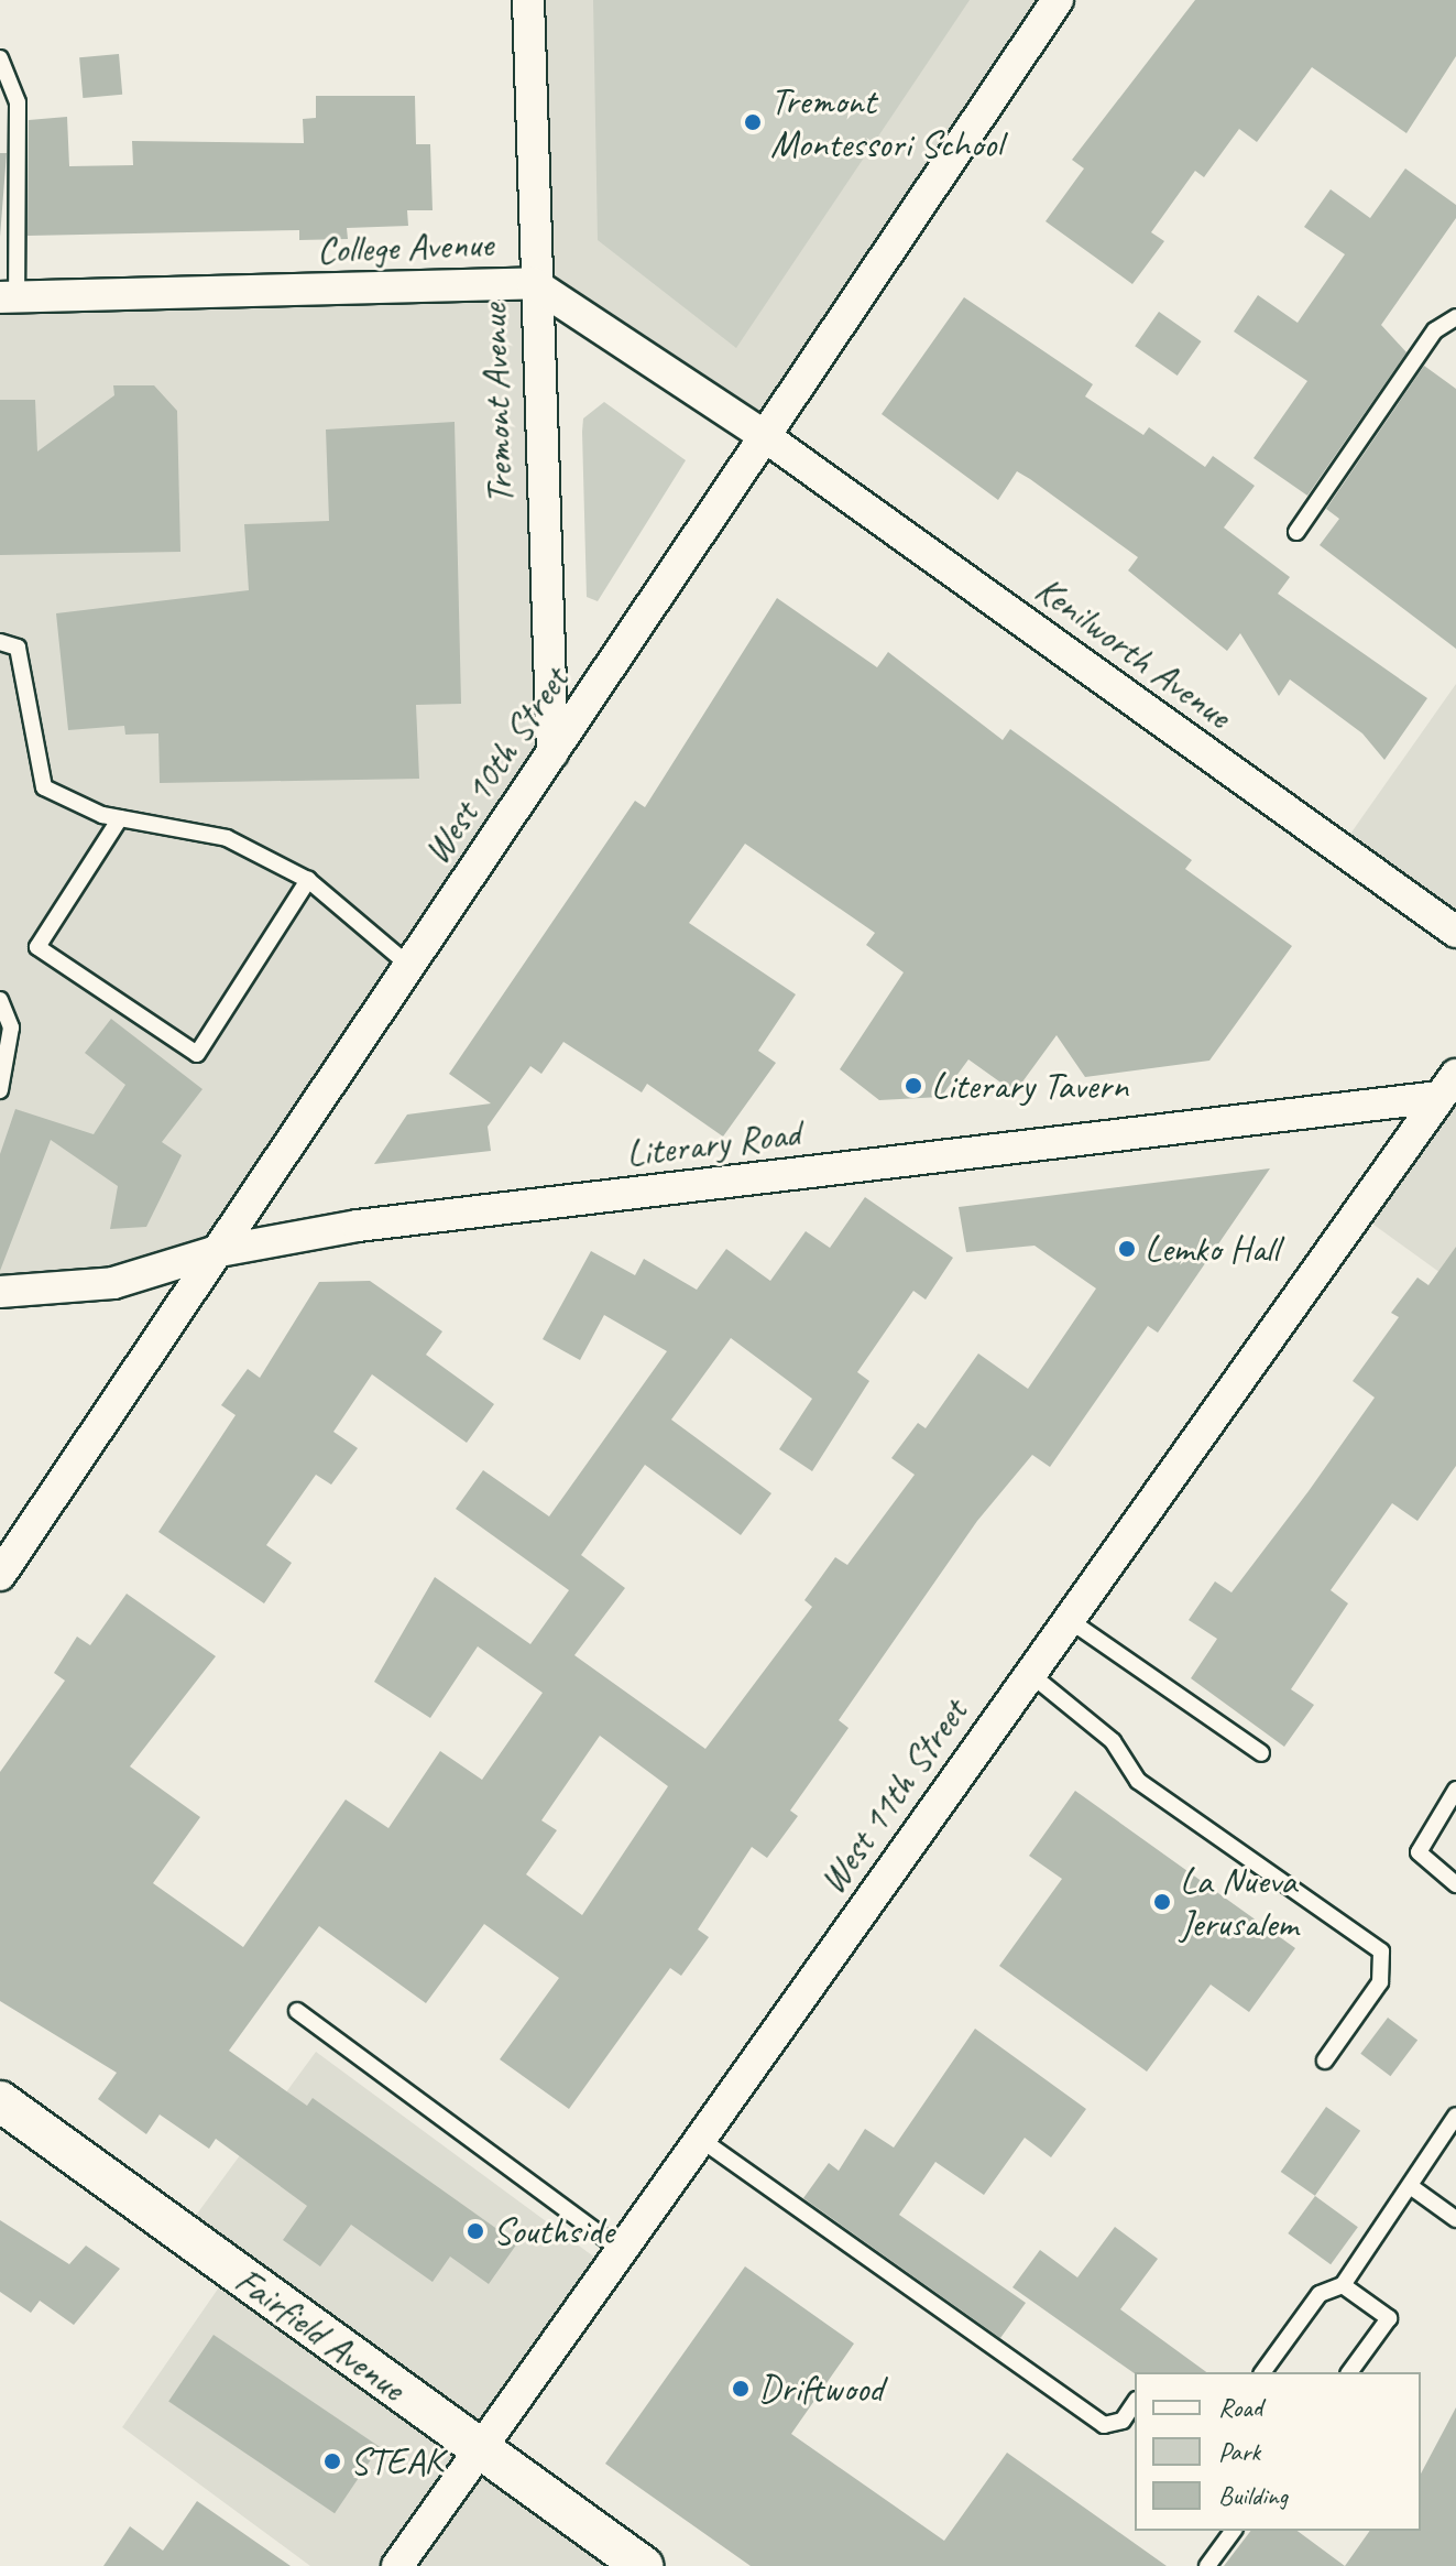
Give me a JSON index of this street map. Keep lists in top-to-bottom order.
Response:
{
  "streets": {
    "street": [
      "College Avenue",
      "Tremont Avenue",
      "Kenilworth Avenue",
      "West 10th Street",
      "Literary Road",
      "West 11th Street",
      "Fairfield Avenue"
    ]
  },
  "crossings": [
    ["College Avenue", "Tremont Avenue"],
    ["College Avenue", "Kenilworth Avenue"],
    ["College Avenue", "West 10th Street"],
    ["Tremont Avenue", "West 10th Street"],
    ["Kenilworth Avenue", "West 10th Street"],
    ["West 10th Street", "Literary Road"],
    ["Literary Road", "West 11th Street"],
    ["West 11th Street", "Fairfield Avenue"]
  ],
  "places": [
    "Tremont Montessori School",
    "Literary Tavern",
    "Lemko Hall",
    "La Nueva Jerusalem",
    "Southside",
    "Driftwood",
    "STEAK"
  ],
  "legend": ["Road", "Park", "Building"]
}
